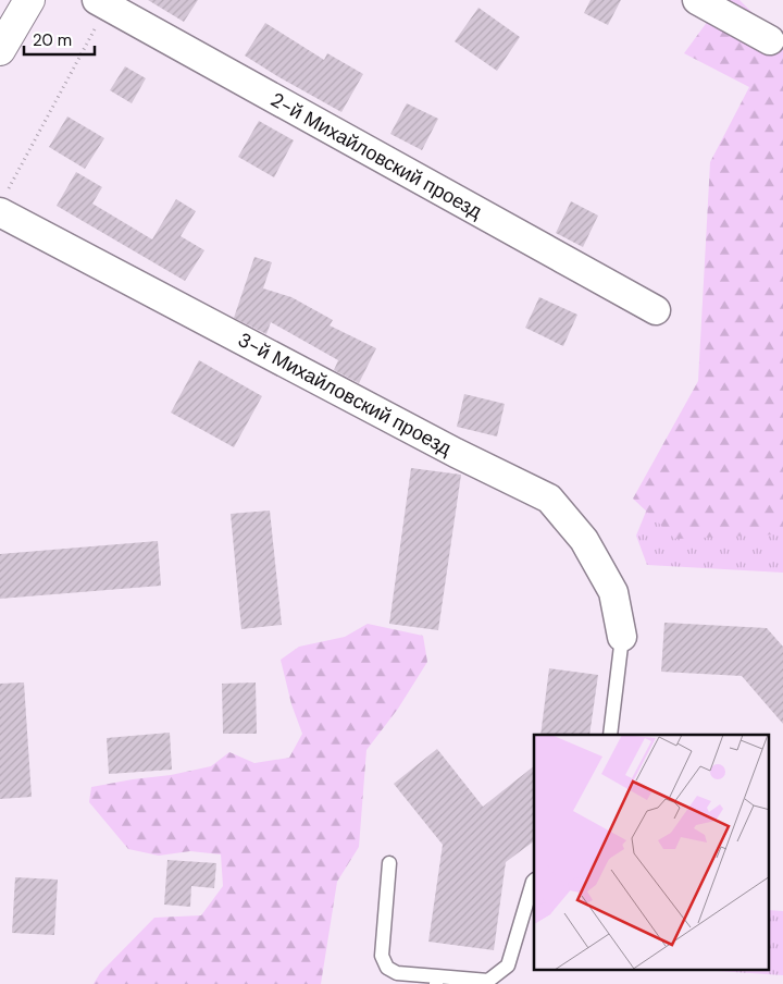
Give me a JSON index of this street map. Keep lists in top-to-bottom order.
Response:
{
  "streets": {
    "street": ["2-й Михайловский проезд", "3-й Михайловский проезд"]
  },
  "scale_bar": "20 m"
}
